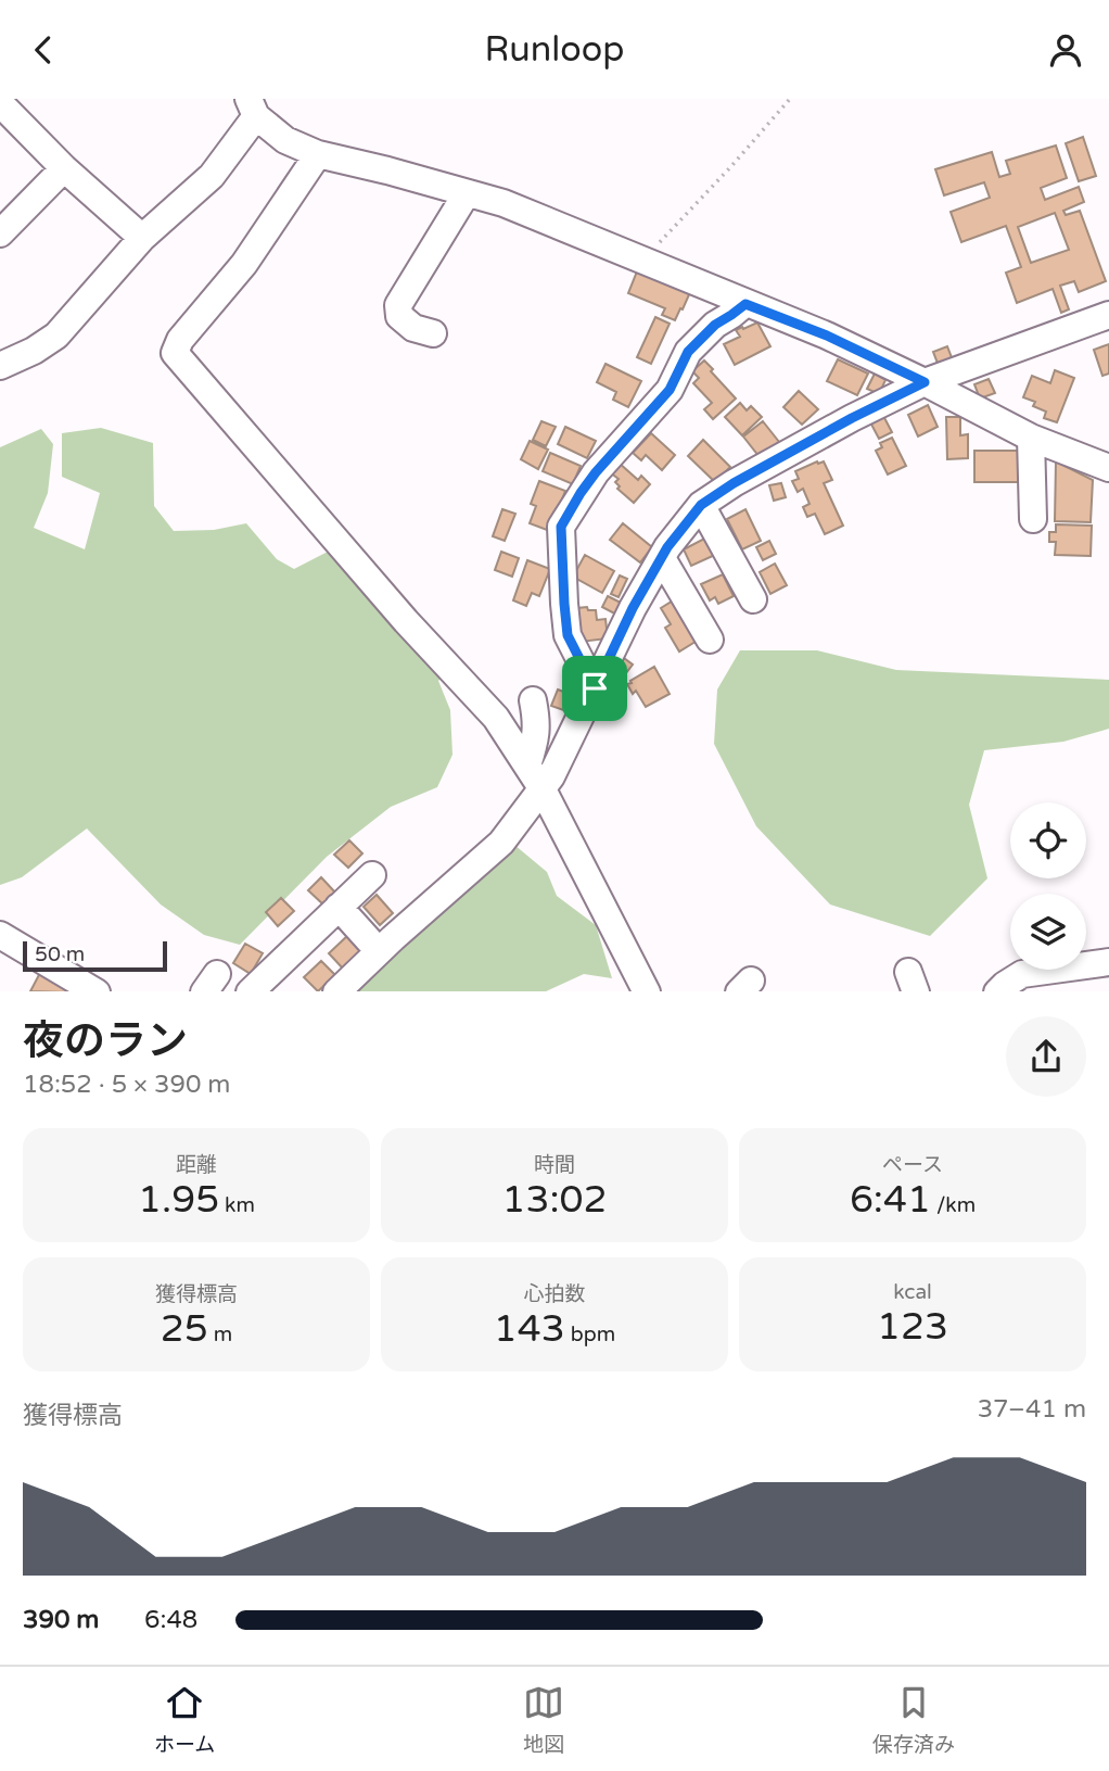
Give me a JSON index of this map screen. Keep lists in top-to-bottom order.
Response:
{
  "scale_bar": "50 m",
  "page": {
    "header": "Runloop",
    "scale": "50 m",
    "heading": ["夜のラン", "18:52 · 5 × 390 m"],
    "stats": [
      ["距離", "1.95 km"],
      ["時間", "13:02"],
      ["ペース", "6:41 /km"],
      ["獲得標高", "25 m"],
      ["心拍数", "143 bpm"],
      ["kcal", "123"]
    ],
    "chart": ["獲得標高", "37–41 m"],
    "list": [
      {
        "name": "390 m",
        "note": "6:48"
      }
    ],
    "tabs": ["ホーム", "地図", "保存済み"]
  }
}
